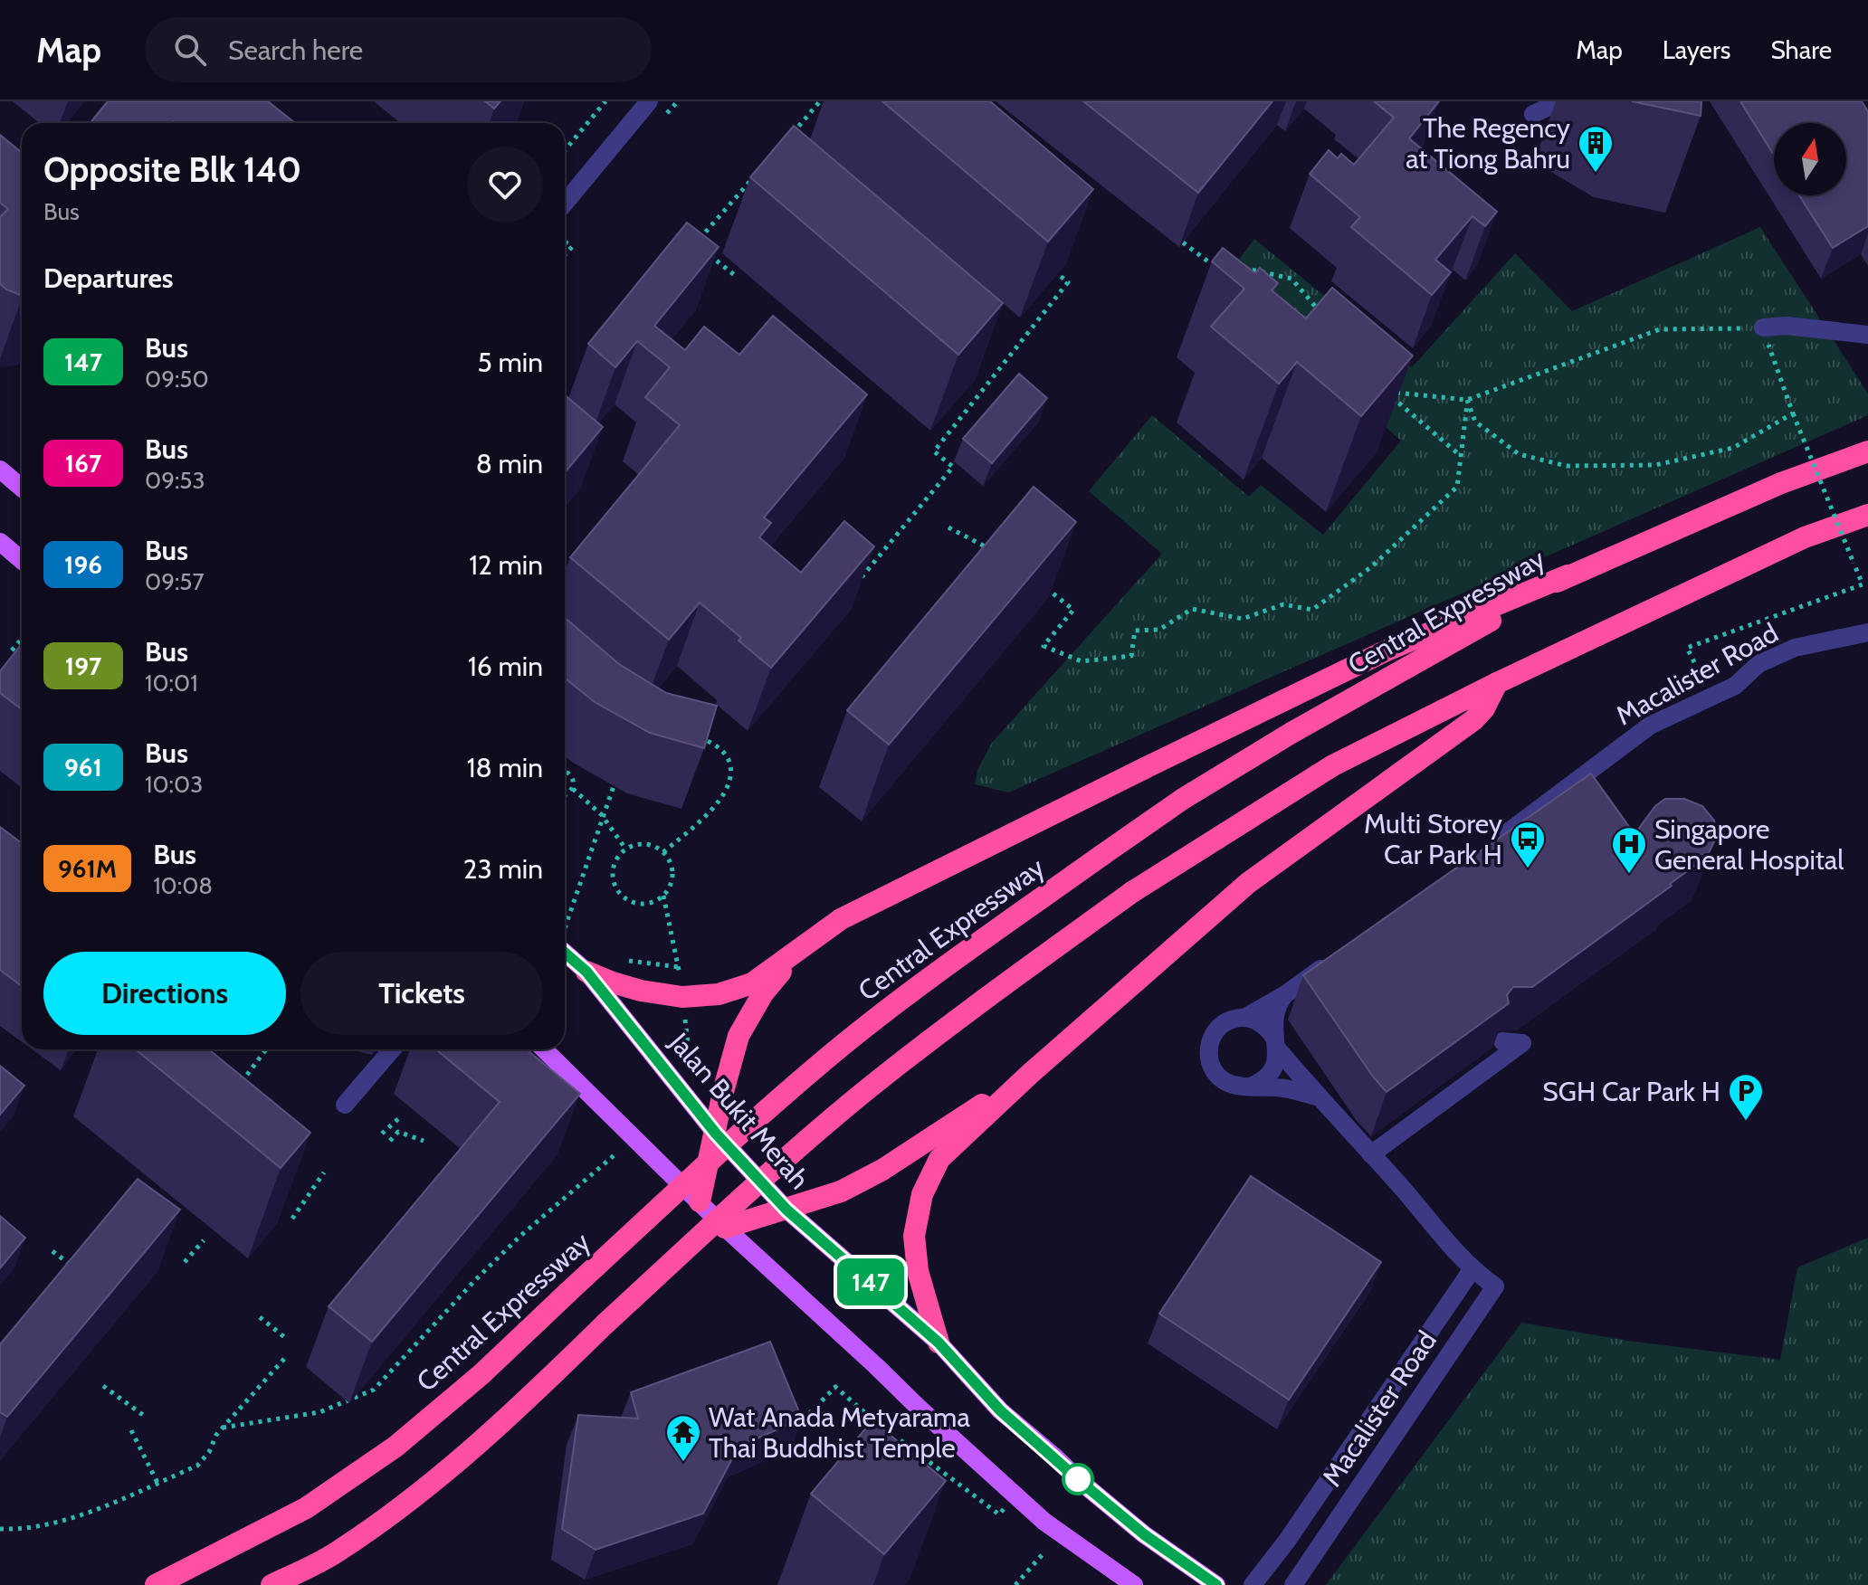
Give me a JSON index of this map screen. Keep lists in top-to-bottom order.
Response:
{
  "streets": {
    "highway": ["Central Expressway"],
    "main road": ["Jalan Bukit Merah"],
    "street": ["Macalister Road"]
  },
  "places": {
    "building": ["The Regency at Tiong Bahru"],
    "bus stop": ["Multi Storey Car Park H"],
    "hospital": ["Singapore General Hospital"],
    "parking": ["SGH Car Park H"],
    "temple": ["Wat Anada Metyarama Thai Buddhist Temple"]
  },
  "lines": ["bus line 147"],
  "north": "top",
  "page": {
    "header": "Map",
    "search": "Search here",
    "nav": ["Map", "Layers", "Share"],
    "on_map": "147",
    "heading": [
      ["Opposite Blk 140", "Bus"],
      "Departures"
    ],
    "list": [
      {
        "mark": "147",
        "name": "Bus",
        "note": "09:50",
        "value": "5 min"
      },
      {
        "mark": "167",
        "name": "Bus",
        "note": "09:53",
        "value": "8 min"
      },
      {
        "mark": "196",
        "name": "Bus",
        "note": "09:57",
        "value": "12 min"
      },
      {
        "mark": "197",
        "name": "Bus",
        "note": "10:01",
        "value": "16 min"
      },
      {
        "mark": "961",
        "name": "Bus",
        "note": "10:03",
        "value": "18 min"
      },
      {
        "mark": "961M",
        "name": "Bus",
        "note": "10:08",
        "value": "23 min"
      }
    ],
    "buttons": ["Directions", "Tickets"]
  }
}
